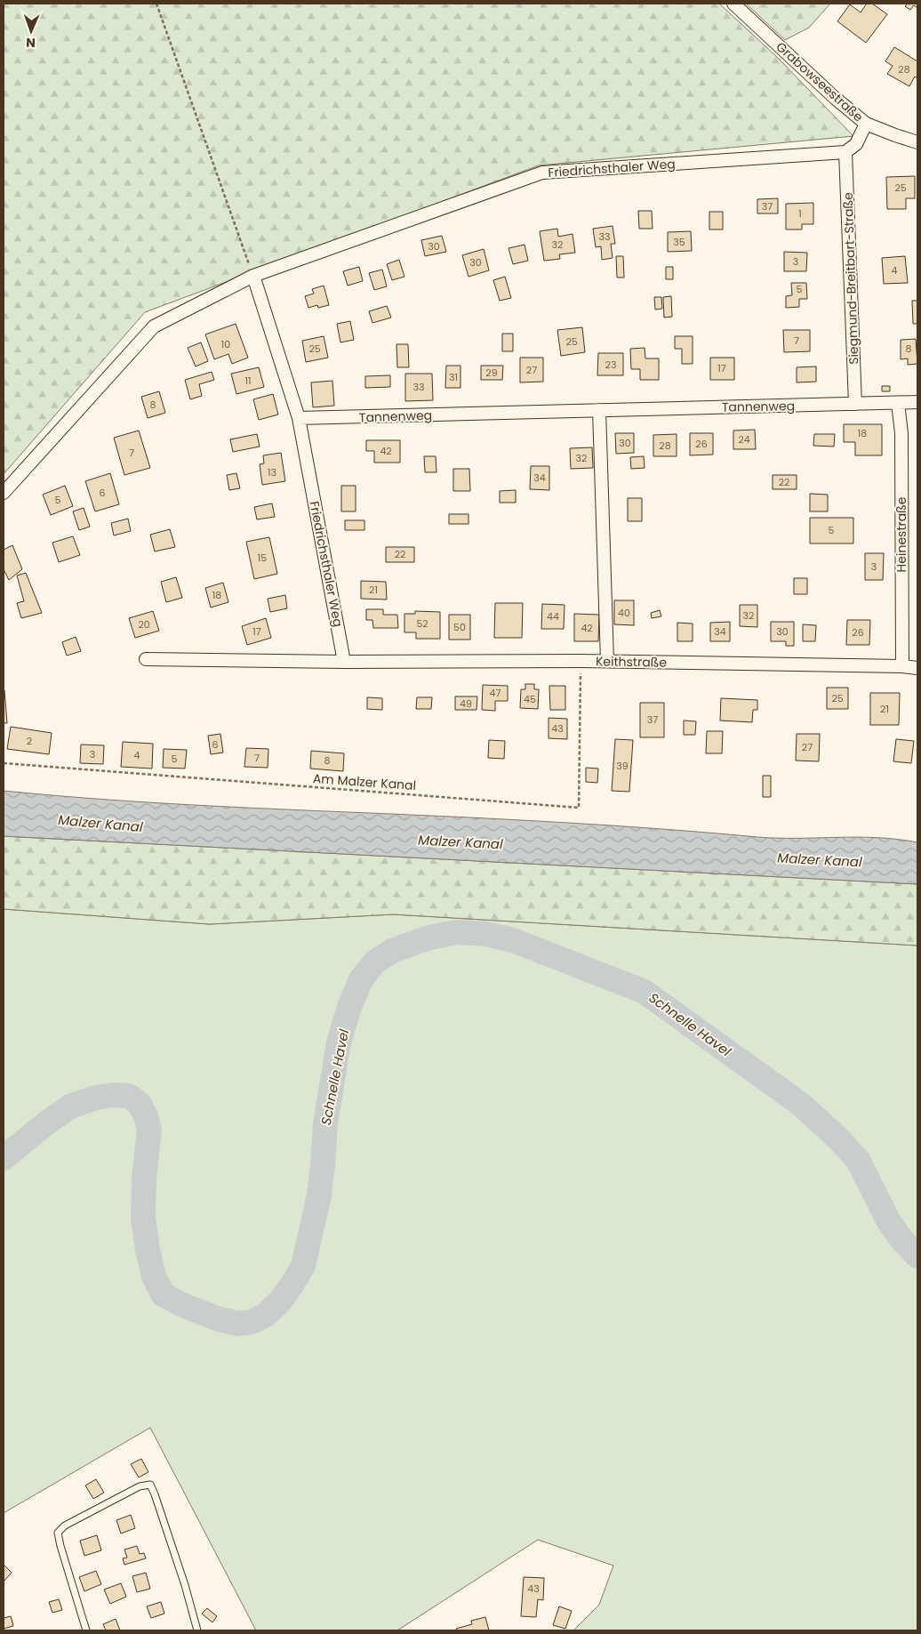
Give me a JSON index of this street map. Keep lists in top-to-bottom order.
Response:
{
  "streets": {
    "street": [
      "Grabowseestraße",
      "Friedrichsthaler Weg",
      "Siegmund-Breitbart-Straße",
      "Tannenweg",
      "Heinestraße",
      "Keithstraße"
    ],
    "path": ["Am Malzer Kanal"]
  },
  "crossings": [
    ["Friedrichsthaler Weg", "Siegmund-Breitbart-Straße"],
    ["Friedrichsthaler Weg", "Tannenweg"],
    ["Friedrichsthaler Weg", "Keithstraße"],
    ["Siegmund-Breitbart-Straße", "Tannenweg"],
    ["Tannenweg", "Heinestraße"],
    ["Heinestraße", "Keithstraße"],
    ["Keithstraße", "Am Malzer Kanal"]
  ],
  "water": ["Malzer Kanal", "Schnelle Havel"],
  "house_numbers": [
    "28",
    "25",
    "37",
    "1",
    "33",
    "35",
    "32",
    "30",
    "3",
    "30",
    "4",
    "5",
    "7",
    "25",
    "10",
    "25",
    "8",
    "23",
    "17",
    "27",
    "29",
    "31",
    "11",
    "33",
    "8",
    "18",
    "24",
    "30",
    "26",
    "28",
    "42",
    "7",
    "32",
    "13",
    "34",
    "22",
    "6",
    "5",
    "5",
    "22",
    "15",
    "3",
    "21",
    "18",
    "40",
    "32",
    "44",
    "52",
    "20",
    "50",
    "42",
    "17",
    "34",
    "30",
    "26",
    "47",
    "25",
    "45",
    "49",
    "21",
    "37",
    "43",
    "2",
    "6",
    "27",
    "3",
    "4",
    "7",
    "5",
    "8",
    "39",
    "43"
  ],
  "north": "bottom"
}
